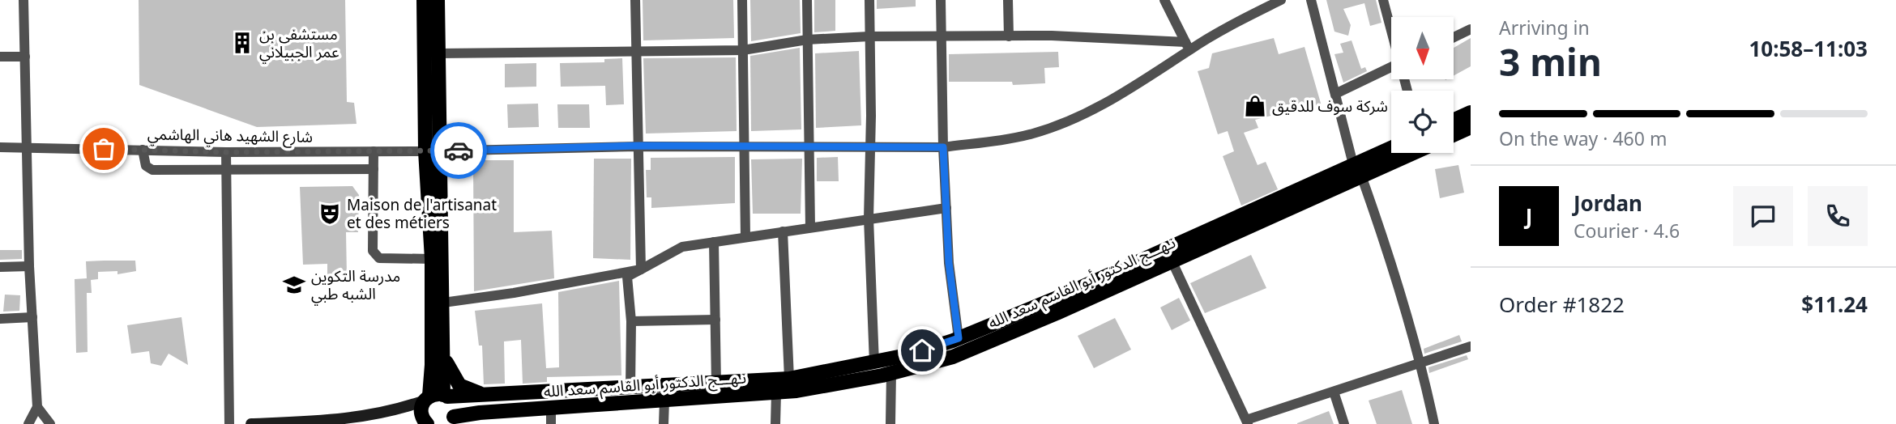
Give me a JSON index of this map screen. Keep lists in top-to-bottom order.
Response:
{
  "streets": {
    "main road": ["نـهـــج الدكتور أبو القاسم سعد الله"],
    "street": ["شارع الشهيد هاني الهاشمي"]
  },
  "places": {
    "building": ["مستشفى بن عمر الجبيلاني"],
    "shop": ["شركة سوف للدقيق"],
    "theatre": ["Maison de l'artisanat et des métiers"],
    "school or university": ["مدرسة التكوين الشبه طبي"]
  },
  "north": "bottom",
  "page": {
    "heading": ["3 min", "Arriving in", "10:58–11:03"],
    "panel": [
      "Jordan",
      "Courier · 4.6",
      "Order #1822",
      "$11.24"
    ],
    "bar": "On the way · 460 m",
    "round": "J"
  }
}
